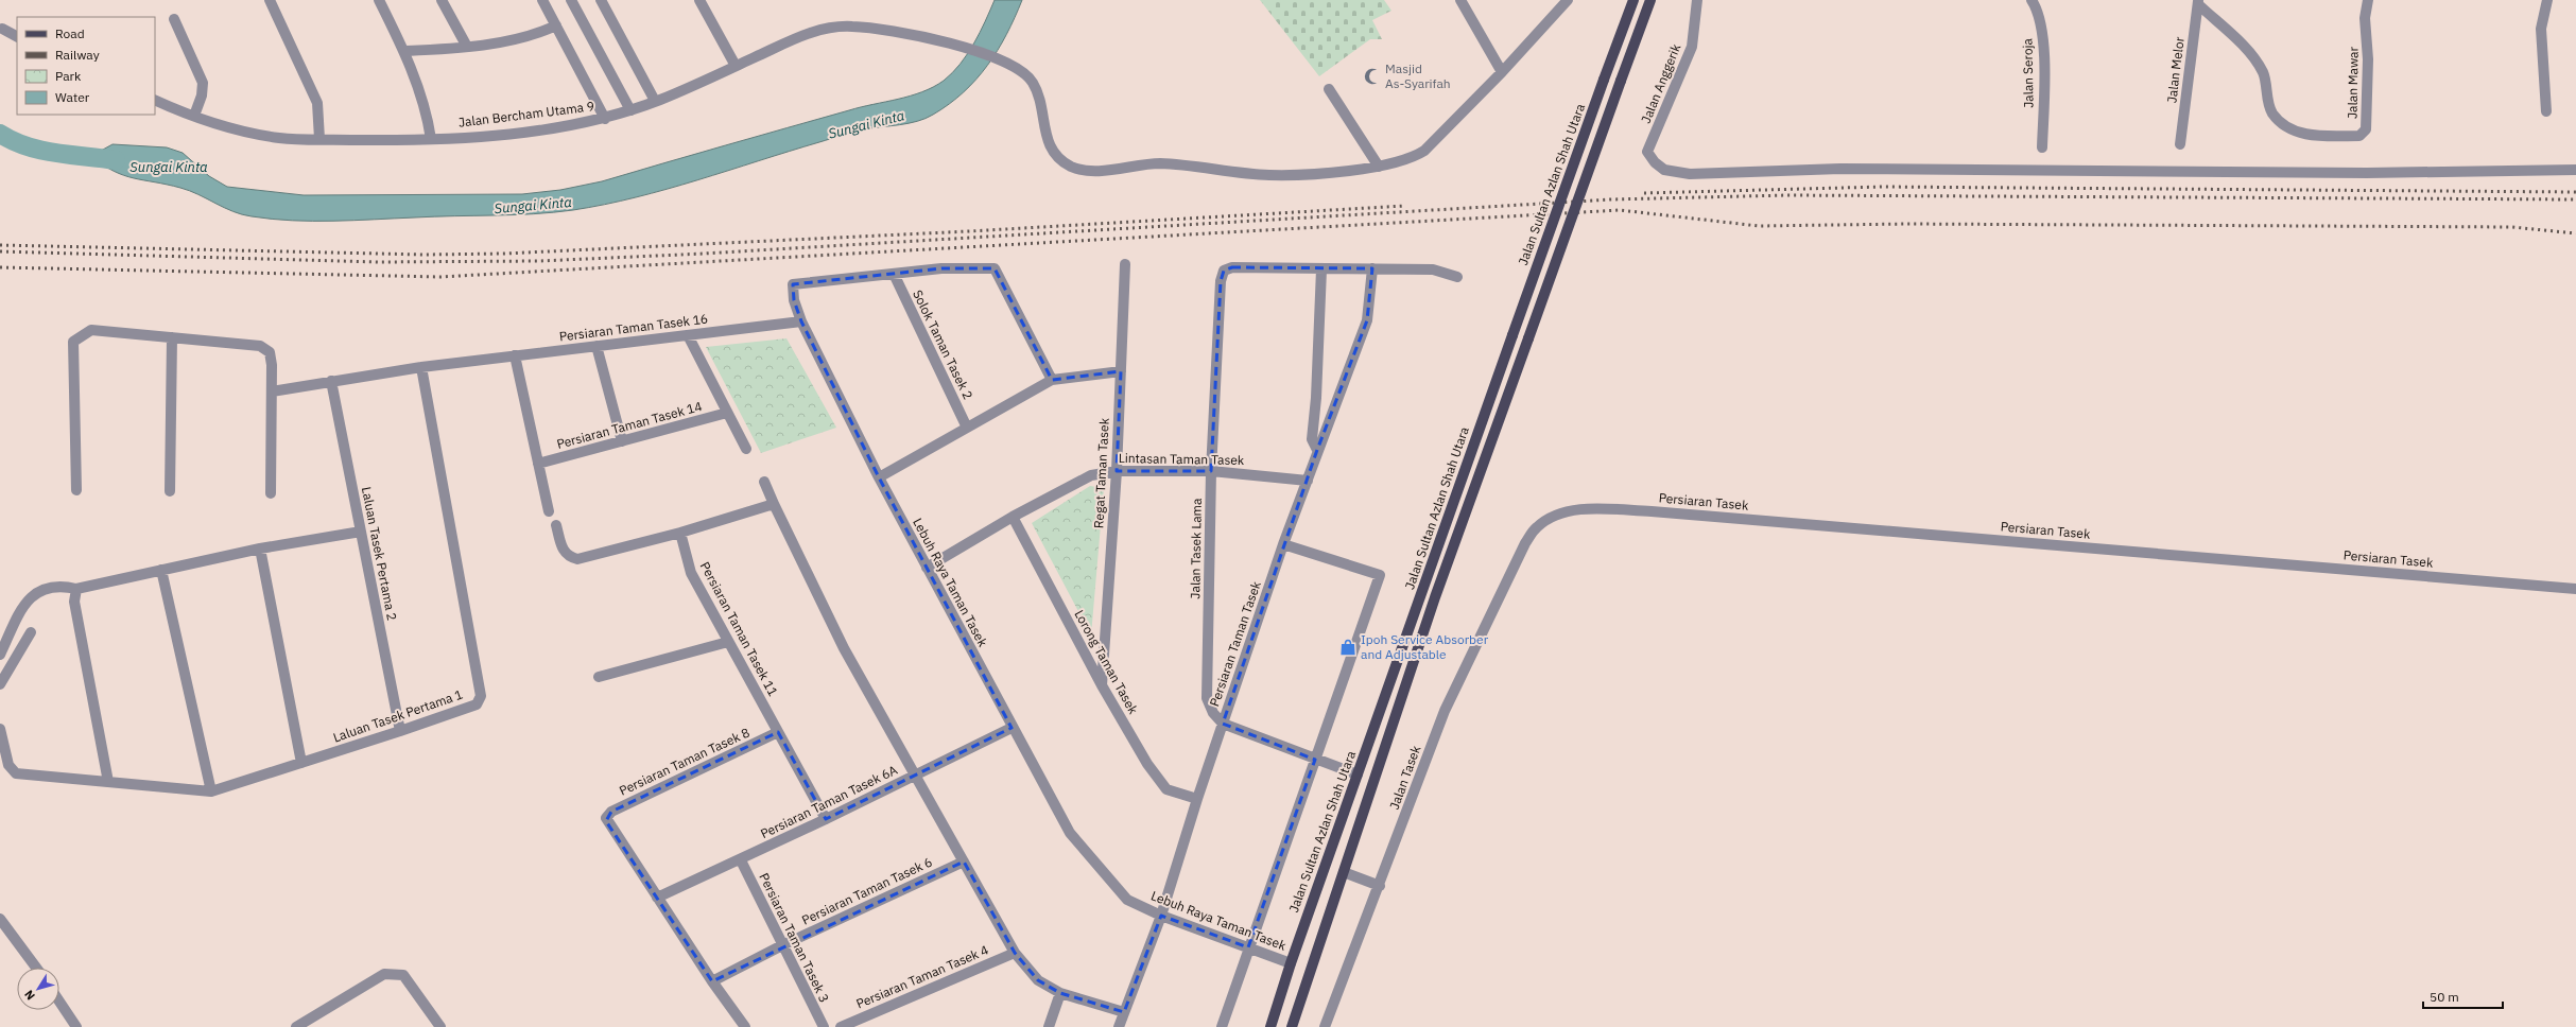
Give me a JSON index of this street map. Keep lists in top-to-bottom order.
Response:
{
  "streets": {
    "main road": ["Jalan Sultan Azlan Shah Utara"],
    "street": [
      "Jalan Melor",
      "Jalan Seroja",
      "Jalan Mawar",
      "Jalan Anggerik",
      "Jalan Bercham Utama 9",
      "Persiaran Taman Tasek 16",
      "Solok Taman Tasek 2",
      "Persiaran Taman Tasek 14",
      "Lintasan Taman Tasek",
      "Regat Taman Tasek",
      "Persiaran Tasek",
      "Jalan Tasek Lama",
      "Laluan Tasek Pertama 2",
      "Lebuh Raya Taman Tasek",
      "Persiaran Taman Tasek 11",
      "Persiaran Taman Tasek",
      "Lorong Taman Tasek",
      "Laluan Tasek Pertama 1",
      "Persiaran Taman Tasek 8",
      "Jalan Tasek",
      "Persiaran Taman Tasek 6A",
      "Persiaran Taman Tasek 6",
      "Persiaran Taman Tasek 3",
      "Persiaran Taman Tasek 4"
    ]
  },
  "crossings": [
    ["Jalan Melor", "Jalan Mawar"],
    ["Jalan Sultan Azlan Shah Utara", "Lebuh Raya Taman Tasek"],
    ["Persiaran Taman Tasek 16", "Laluan Tasek Pertama 2"],
    ["Persiaran Taman Tasek 16", "Lebuh Raya Taman Tasek"],
    ["Persiaran Taman Tasek 16", "Laluan Tasek Pertama 1"],
    ["Solok Taman Tasek 2", "Lebuh Raya Taman Tasek"],
    ["Lintasan Taman Tasek", "Regat Taman Tasek"],
    ["Lintasan Taman Tasek", "Jalan Tasek Lama"],
    ["Lintasan Taman Tasek", "Lebuh Raya Taman Tasek"],
    ["Lintasan Taman Tasek", "Persiaran Taman Tasek"],
    ["Lintasan Taman Tasek", "Lorong Taman Tasek"],
    ["Regat Taman Tasek", "Lorong Taman Tasek"],
    ["Persiaran Tasek", "Jalan Tasek"],
    ["Jalan Tasek Lama", "Persiaran Taman Tasek"],
    ["Laluan Tasek Pertama 2", "Laluan Tasek Pertama 1"],
    ["Lebuh Raya Taman Tasek", "Persiaran Taman Tasek"],
    ["Lebuh Raya Taman Tasek", "Persiaran Taman Tasek 6A"],
    ["Persiaran Taman Tasek 11", "Persiaran Taman Tasek 8"],
    ["Persiaran Taman Tasek 11", "Persiaran Taman Tasek 6A"],
    ["Persiaran Taman Tasek", "Lorong Taman Tasek"],
    ["Persiaran Taman Tasek 8", "Persiaran Taman Tasek 6A"],
    ["Persiaran Taman Tasek 6A", "Persiaran Taman Tasek 3"],
    ["Persiaran Taman Tasek 6", "Persiaran Taman Tasek 3"]
  ],
  "water": ["Sungai Kinta"],
  "places": {
    "mosque": ["Masjid As-Syarifah"],
    "shop": ["Ipoh Service Absorber and Adjustable"]
  },
  "legend": [
    "Road",
    "Railway",
    "Park",
    "Water"
  ],
  "scale_bar": "50 m",
  "north": "bottom left"
}
